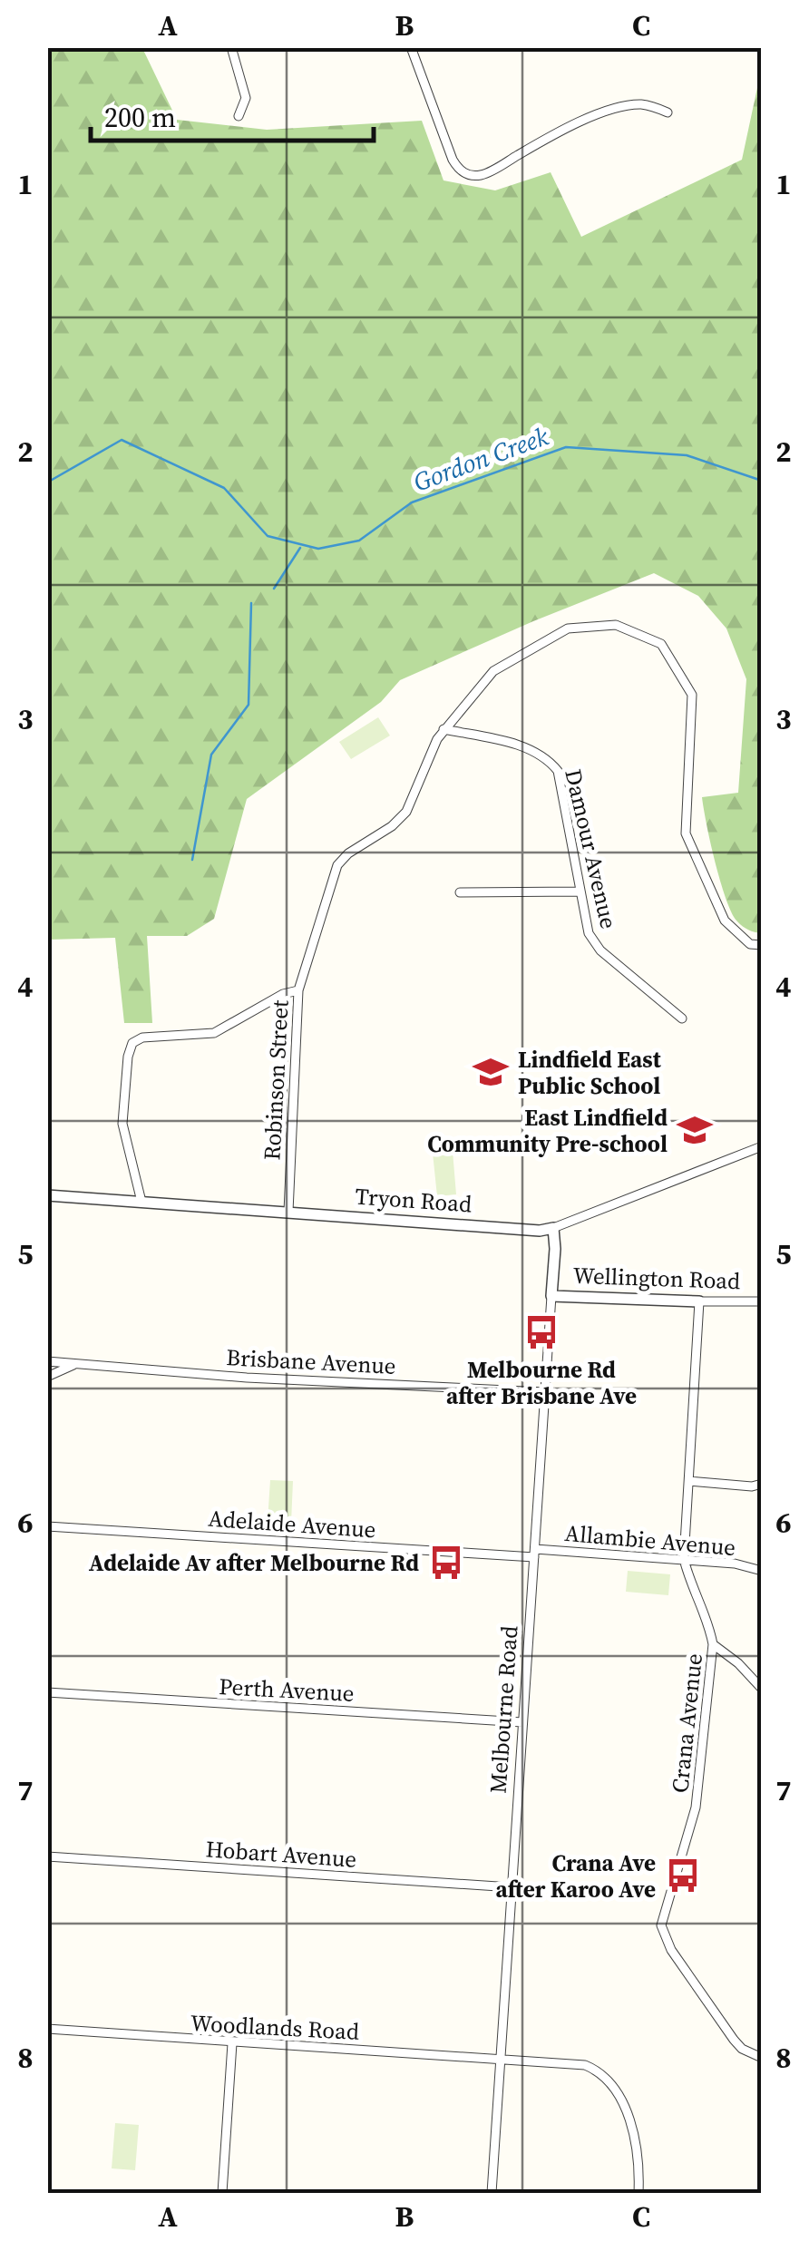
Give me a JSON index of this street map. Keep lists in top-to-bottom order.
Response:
{
  "streets": {
    "street": [
      "Damour Avenue",
      "Robinson Street",
      "Tryon Road",
      "Wellington Road",
      "Brisbane Avenue",
      "Adelaide Avenue",
      "Allambie Avenue",
      "Perth Avenue",
      "Melbourne Road",
      "Crana Avenue",
      "Hobart Avenue",
      "Woodlands Road"
    ]
  },
  "crossings": [
    ["Damour Avenue", "Robinson Street"],
    ["Robinson Street", "Tryon Road"],
    ["Tryon Road", "Melbourne Road"],
    ["Wellington Road", "Melbourne Road"],
    ["Wellington Road", "Crana Avenue"],
    ["Brisbane Avenue", "Melbourne Road"],
    ["Adelaide Avenue", "Allambie Avenue"],
    ["Adelaide Avenue", "Melbourne Road"],
    ["Allambie Avenue", "Melbourne Road"],
    ["Allambie Avenue", "Crana Avenue"],
    ["Perth Avenue", "Melbourne Road"],
    ["Melbourne Road", "Hobart Avenue"],
    ["Melbourne Road", "Woodlands Road"]
  ],
  "water": ["Gordon Creek"],
  "places": {
    "school or university": ["Lindfield East Public School", "East Lindfield Community Pre-school"],
    "bus stop": ["Melbourne Rd after Brisbane Ave", "Adelaide Av after Melbourne Rd", "Crana Ave after Karoo Ave"]
  },
  "scale_bar": "200 m",
  "grid": {
    "columns": ["A", "B", "C"],
    "rows": [
      "1",
      "2",
      "3",
      "4",
      "5",
      "6",
      "7",
      "8"
    ]
  }
}
